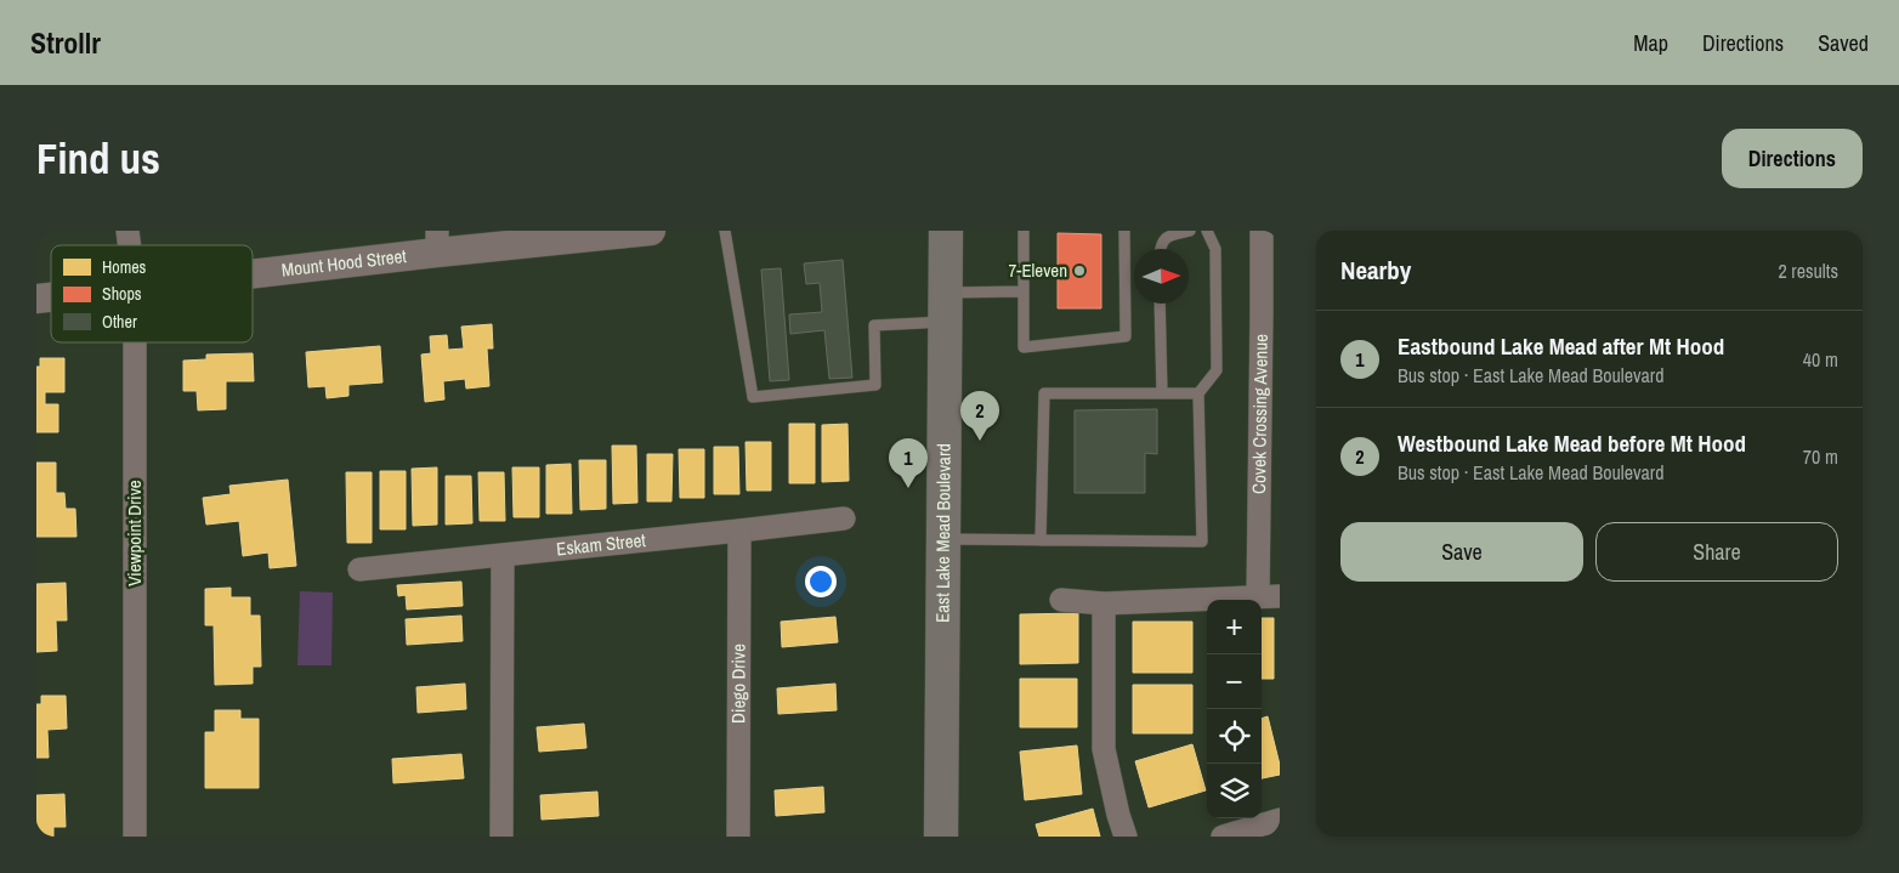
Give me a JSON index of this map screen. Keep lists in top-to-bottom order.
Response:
{
  "streets": {
    "main road": ["East Lake Mead Boulevard"],
    "street": [
      "Mount Hood Street",
      "Covek Crossing Avenue",
      "Viewpoint Drive",
      "Eskam Street",
      "Diego Drive"
    ]
  },
  "crossings": [
    ["Eskam Street", "Diego Drive"]
  ],
  "places": ["7-Eleven"],
  "legend": ["Homes", "Shops", "Other"],
  "north": "right",
  "page": {
    "header": "Strollr",
    "nav": ["Map", "Directions", "Saved"],
    "buttons": [
      "Directions",
      ["Save", "Share"]
    ],
    "title": "Find us",
    "heading": ["Nearby", "2 results"],
    "list": [
      {
        "mark": "1",
        "name": "Eastbound Lake Mead after Mt Hood",
        "note": "Bus stop · East Lake Mead Boulevard",
        "value": "40 m"
      },
      {
        "mark": "2",
        "name": "Westbound Lake Mead before Mt Hood",
        "note": "Bus stop · East Lake Mead Boulevard",
        "value": "70 m"
      }
    ],
    "pins": ["2", "1"],
    "map_buttons": ["+", "−"]
  }
}
